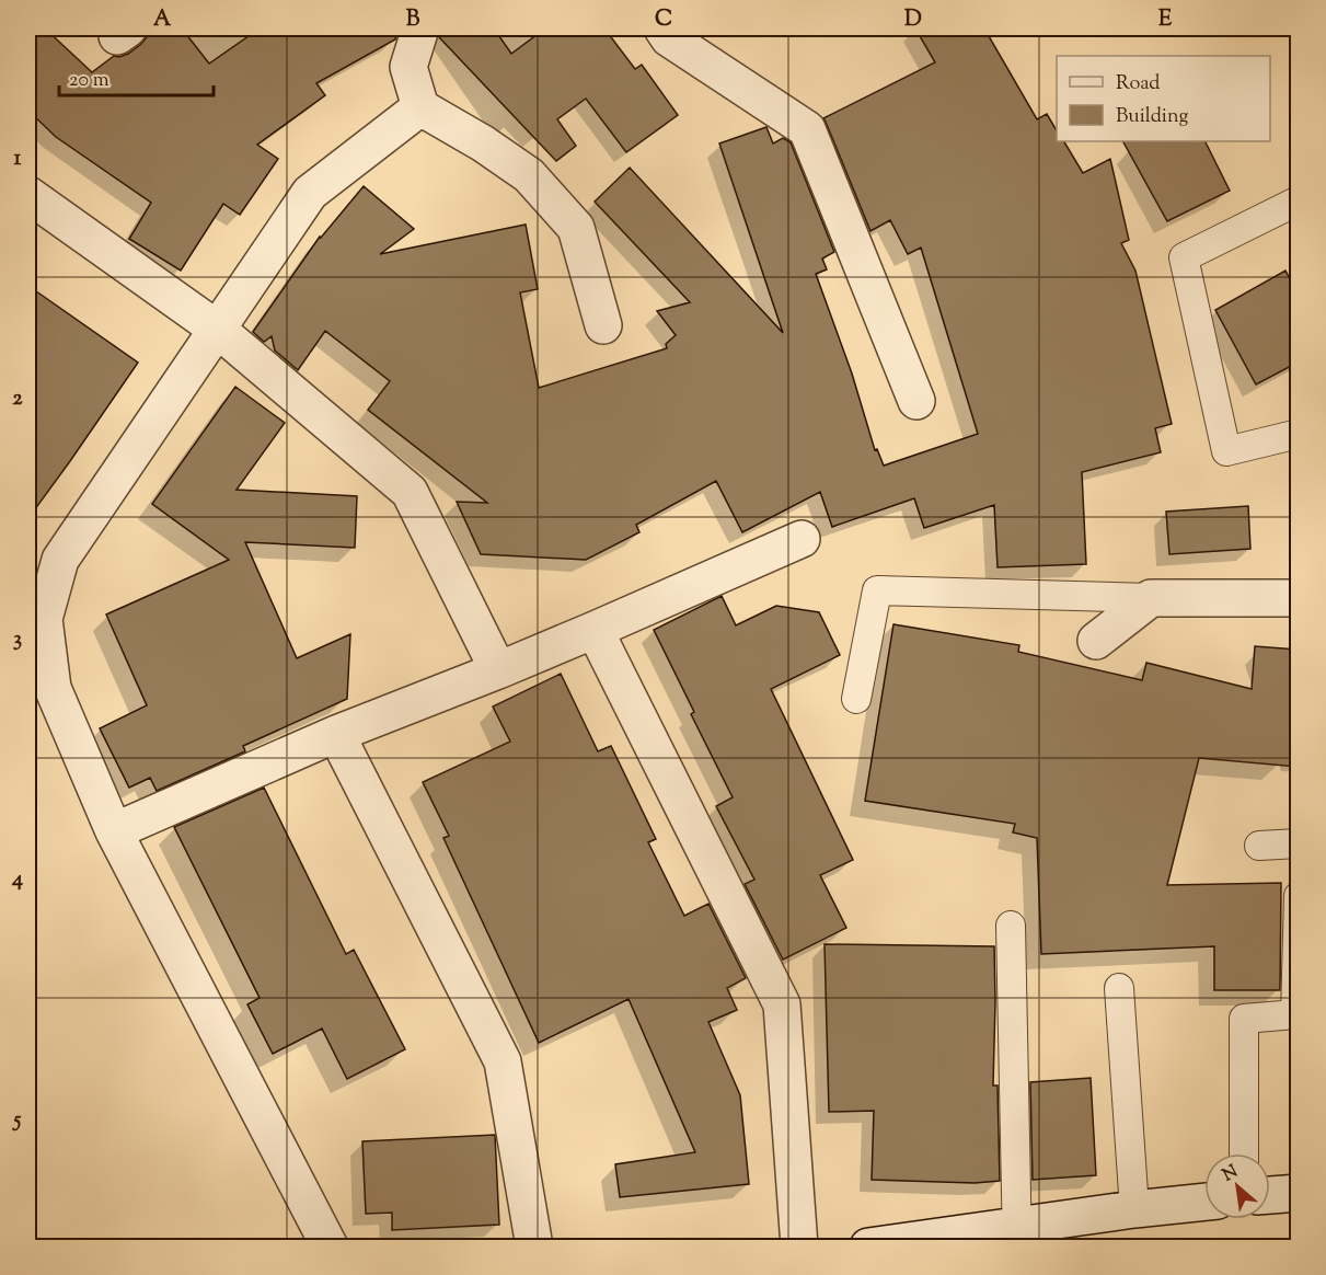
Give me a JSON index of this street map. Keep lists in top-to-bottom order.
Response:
{
  "legend": ["Road", "Building"],
  "scale_bar": "20 m",
  "north": "top left",
  "grid": {
    "columns": [
      "A",
      "B",
      "C",
      "D",
      "E"
    ],
    "rows": [
      "1",
      "2",
      "3",
      "4",
      "5"
    ]
  }
}
